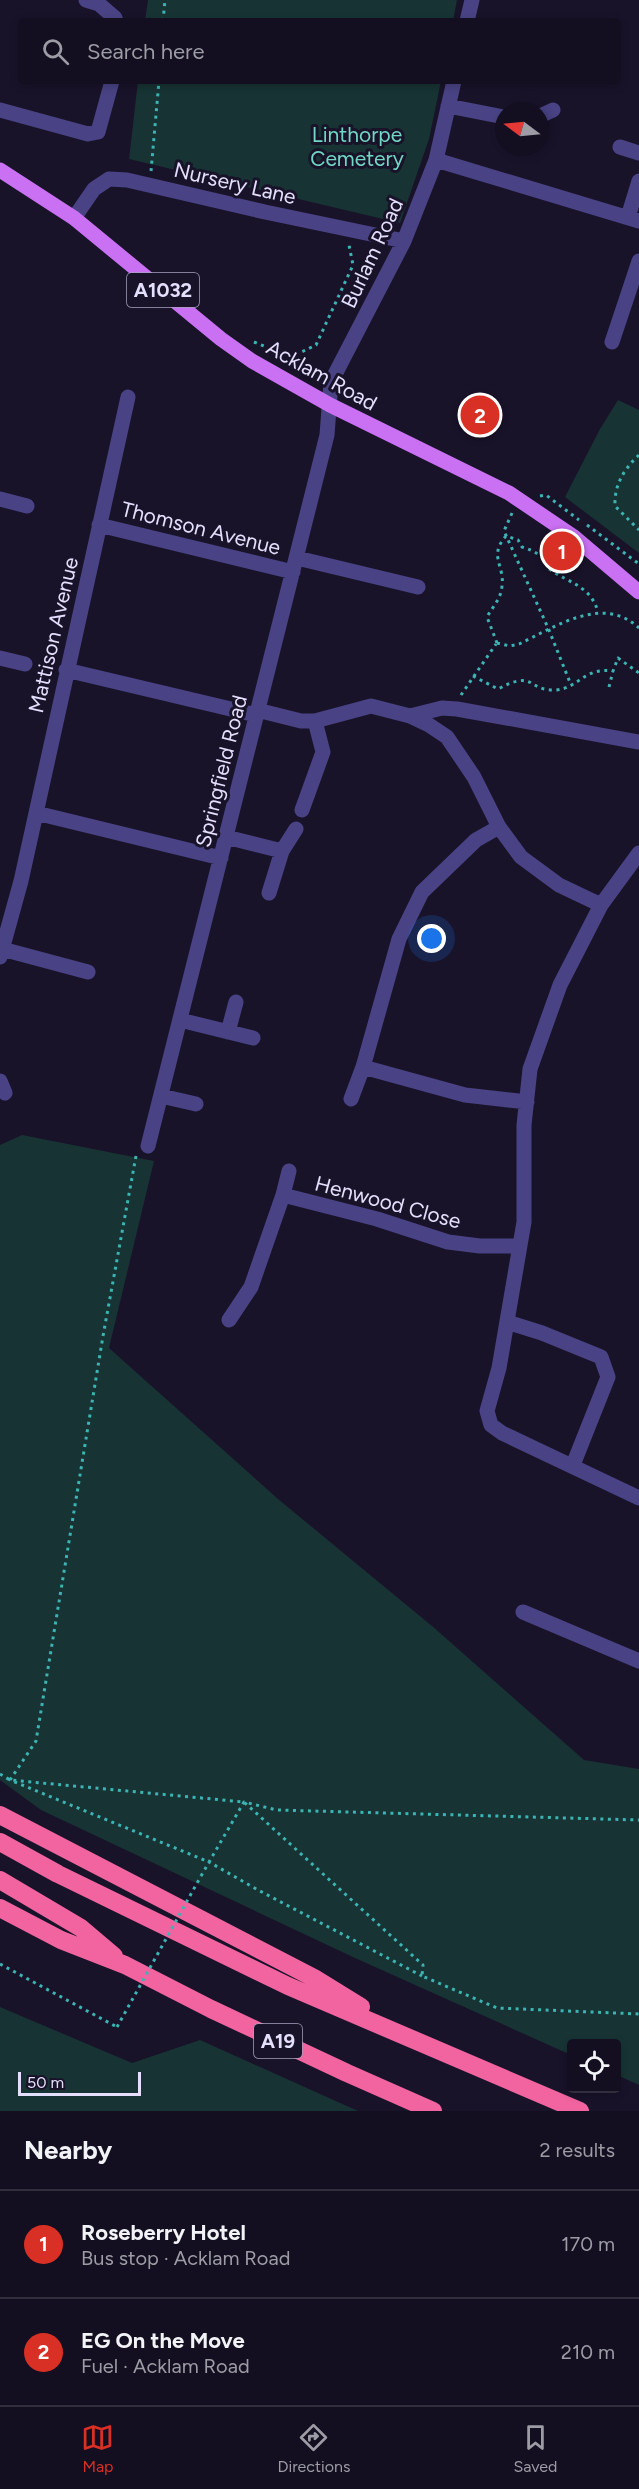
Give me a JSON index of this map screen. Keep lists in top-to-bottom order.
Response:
{
  "streets": {
    "highway": ["A19"],
    "main road": ["A1032", "Acklam Road"],
    "street": [
      "Nursery Lane",
      "Burlam Road",
      "Thomson Avenue",
      "Mattison Avenue",
      "Springfield Road",
      "Henwood Close"
    ]
  },
  "crossings": [
    ["Nursery Lane", "Burlam Road"],
    ["Nursery Lane", "Acklam Road"],
    ["Burlam Road", "Acklam Road"],
    ["Burlam Road", "Springfield Road"],
    ["Acklam Road", "Springfield Road"],
    ["Thomson Avenue", "Mattison Avenue"],
    ["Thomson Avenue", "Springfield Road"]
  ],
  "parks": ["Linthorpe Cemetery"],
  "scale_bar": "50 m",
  "north": "left",
  "page": {
    "search": "Search here",
    "pins": ["2", "1"],
    "scale": "50 m",
    "heading": ["Nearby", "2 results"],
    "list": [
      {
        "mark": "1",
        "name": "Roseberry Hotel",
        "note": "Bus stop · Acklam Road",
        "value": "170 m"
      },
      {
        "mark": "2",
        "name": "EG On the Move",
        "note": "Fuel · Acklam Road",
        "value": "210 m"
      }
    ],
    "nav": ["Map", "Directions", "Saved"]
  }
}
